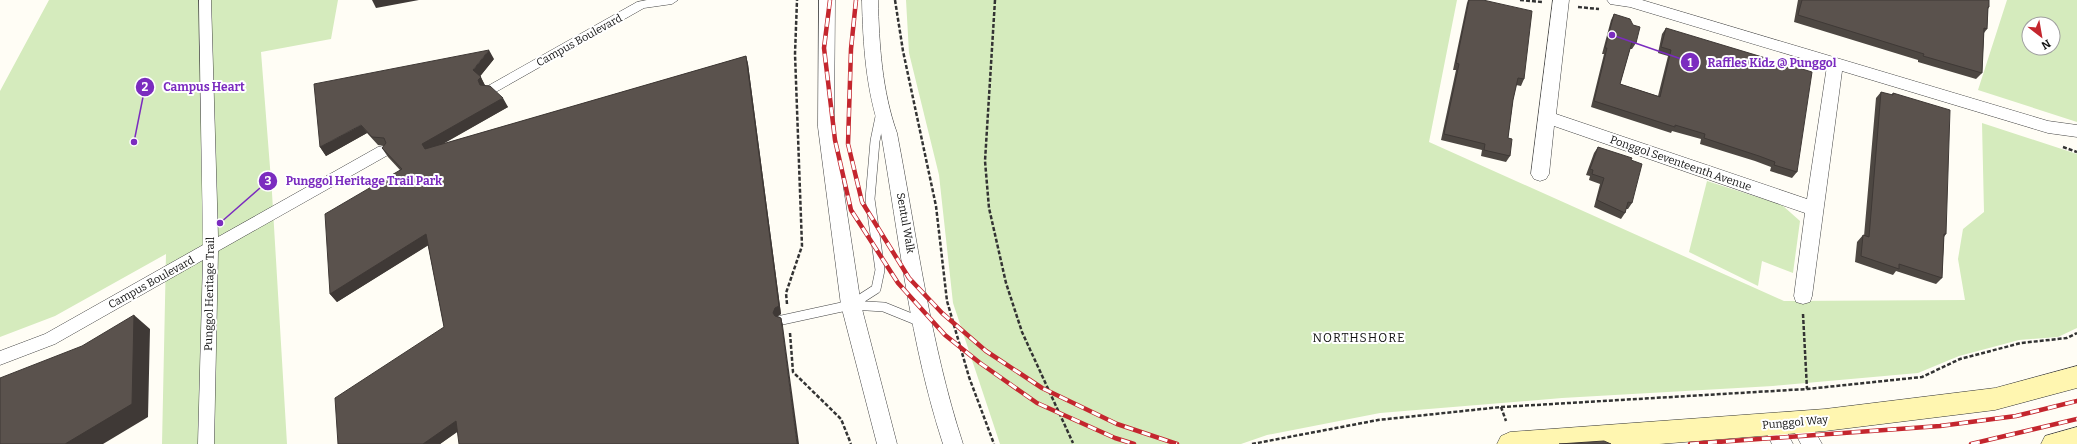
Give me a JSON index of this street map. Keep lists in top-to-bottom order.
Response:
{
  "streets": {
    "main road": ["Punggol Way"],
    "street": [
      "Campus Boulevard",
      "Ponggol Seventeenth Avenue",
      "Sentul Walk",
      "Punggol Heritage Trail"
    ]
  },
  "districts": ["NORTHSHORE"],
  "places": ["Raffles Kidz @ Punggol", "Campus Heart", "Punggol Heritage Trail Park"],
  "north": "bottom right"
}
